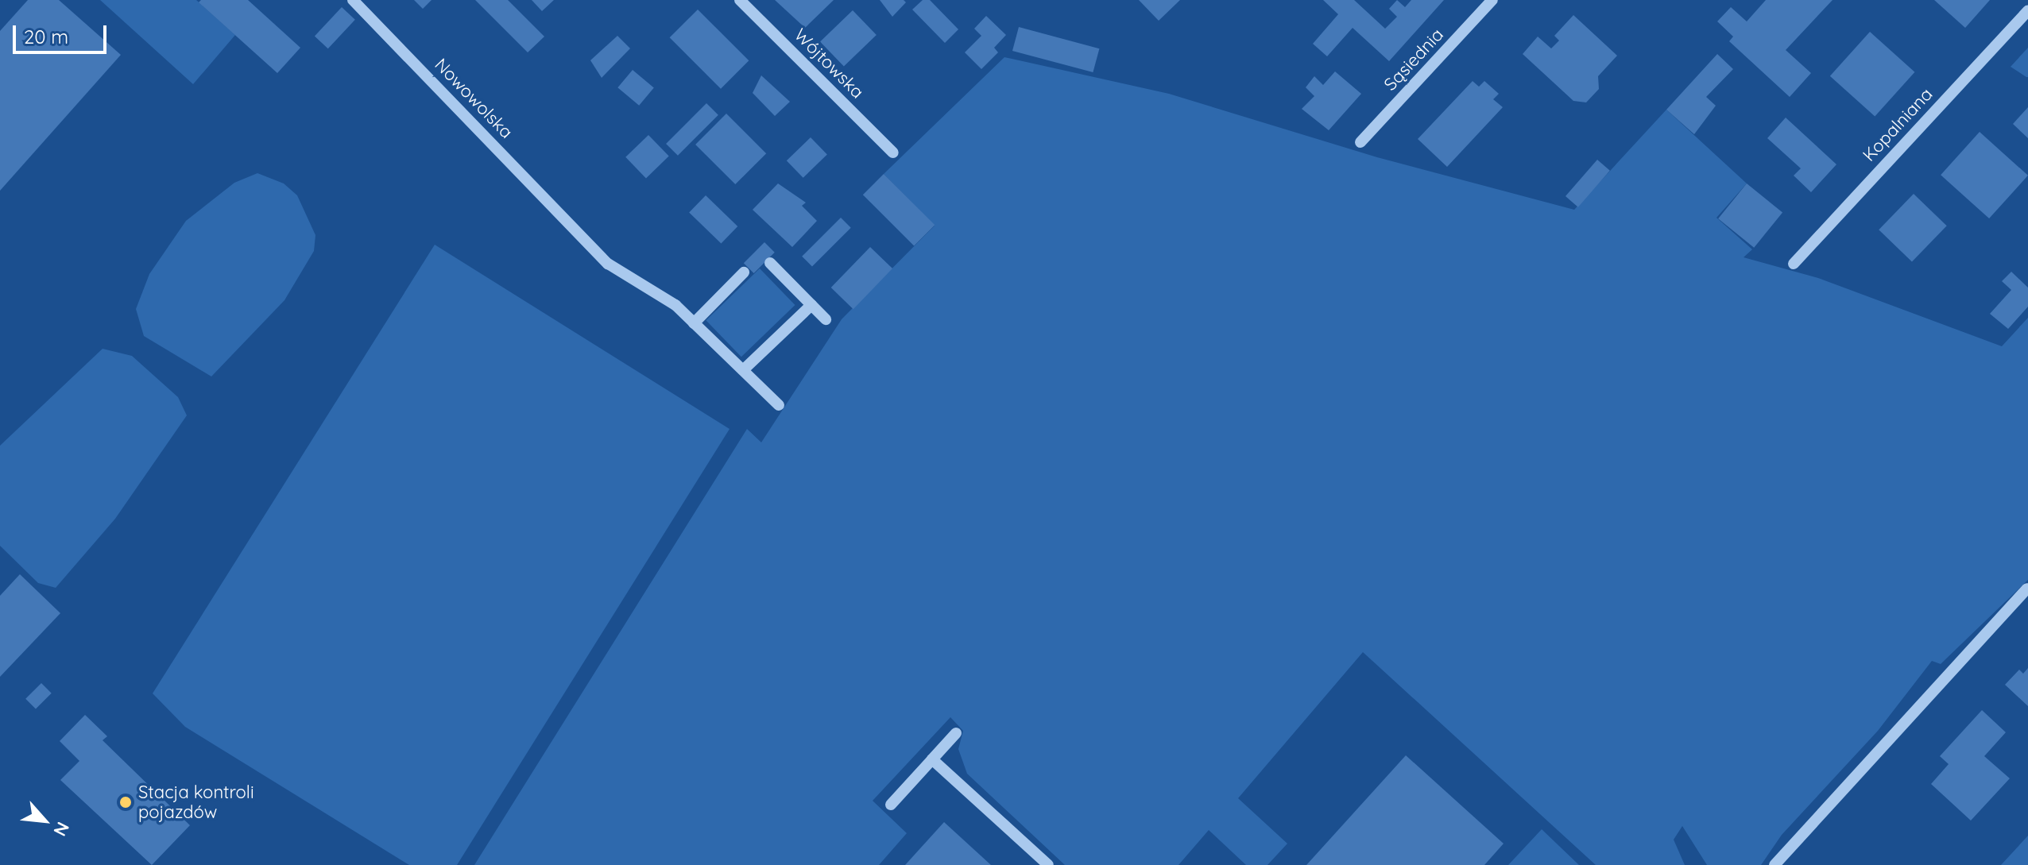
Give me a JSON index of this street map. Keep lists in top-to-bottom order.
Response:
{
  "streets": {
    "street": [
      "Sąsiednia",
      "Wójtowska",
      "Nowowolska",
      "Kopalniana"
    ]
  },
  "places": ["Stacja kontroli pojazdów"],
  "scale_bar": "20 m",
  "north": "bottom right"
}
